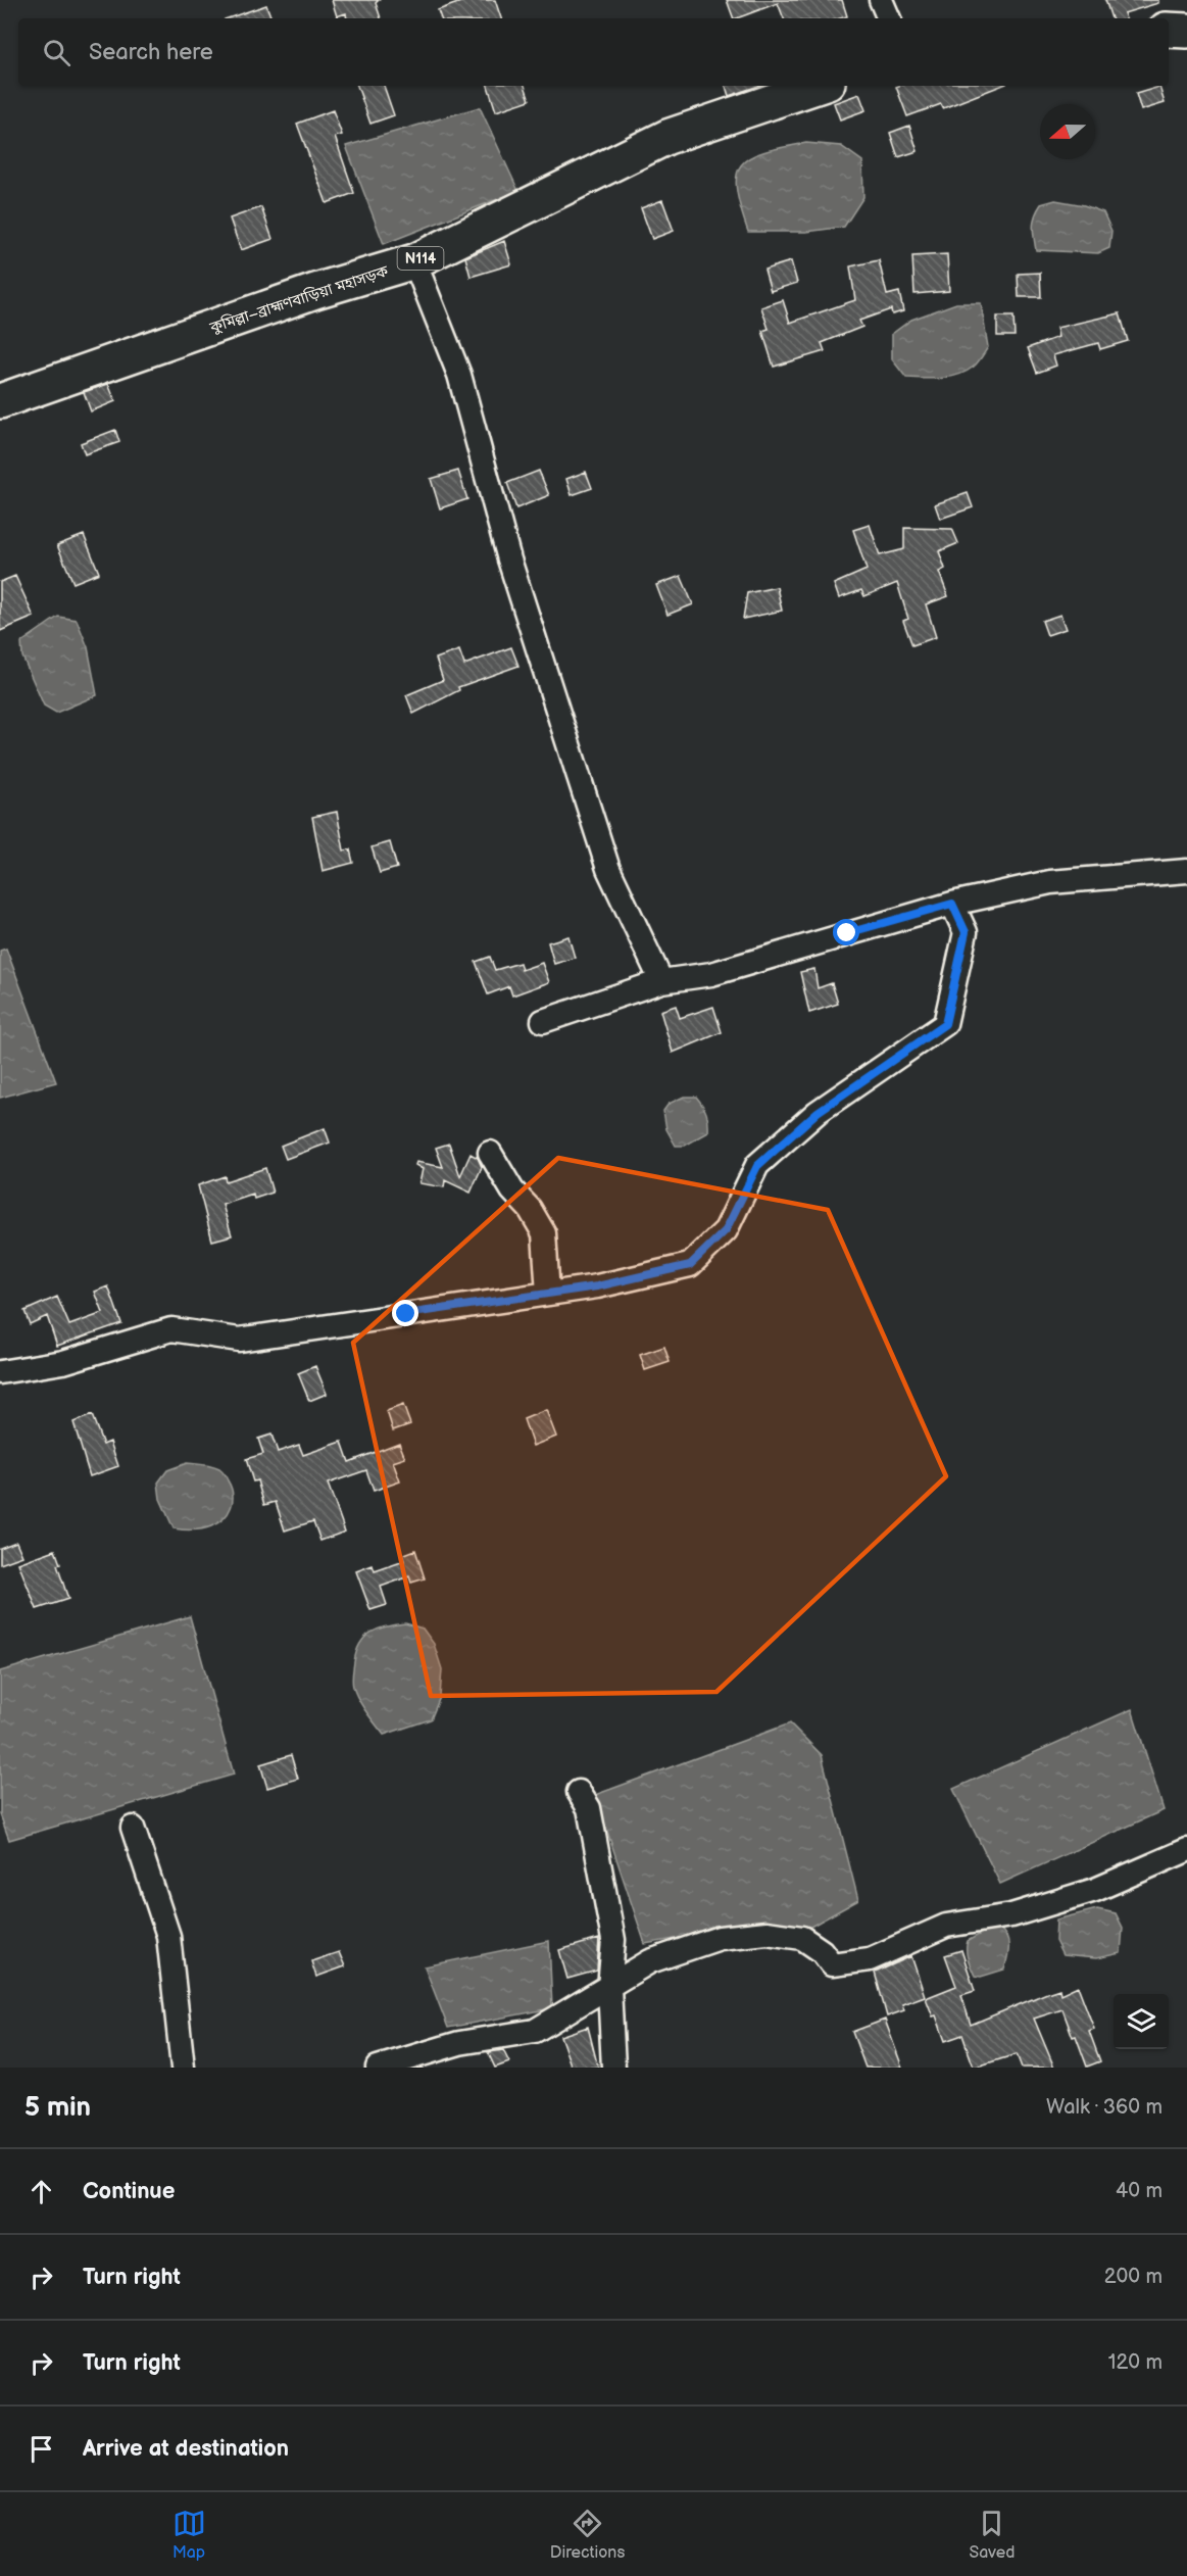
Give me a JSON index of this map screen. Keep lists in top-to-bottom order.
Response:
{
  "streets": {
    "highway": ["N114", "কুমিল্লা–ব্রাহ্মণবাড়িয়া মহাসড়ক"]
  },
  "north": "left",
  "page": {
    "search": "Search here",
    "heading": ["5 min", "Walk · 360 m"],
    "list": [
      ["Continue", "40 m"],
      ["Turn right", "200 m"],
      ["Turn right", "120 m"],
      "Arrive at destination"
    ],
    "nav": ["Map", "Directions", "Saved"]
  }
}
